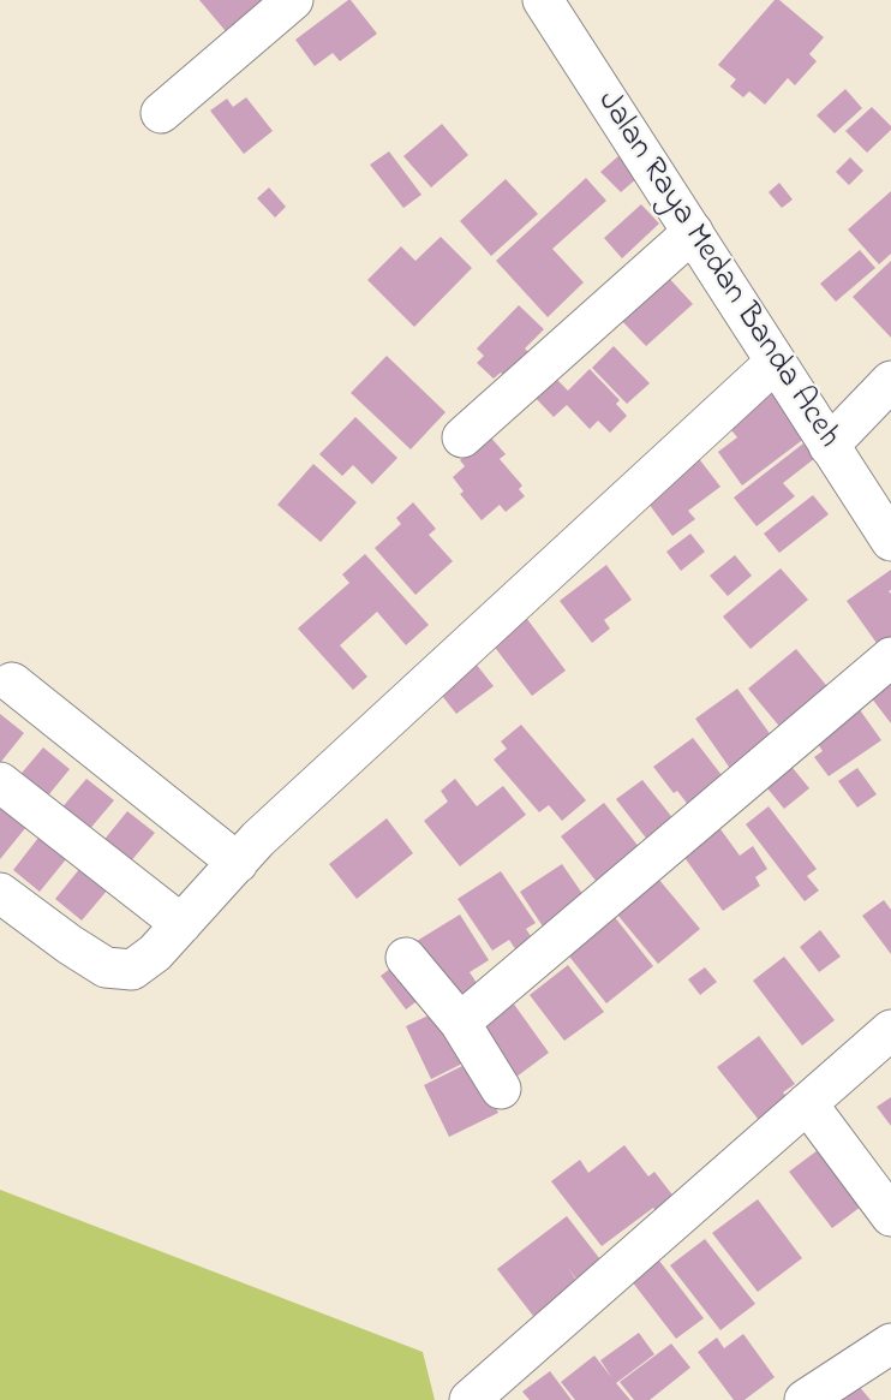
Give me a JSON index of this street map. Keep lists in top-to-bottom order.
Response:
{
  "streets": {
    "main road": ["Jalan Raya Medan Banda Aceh"]
  }
}
